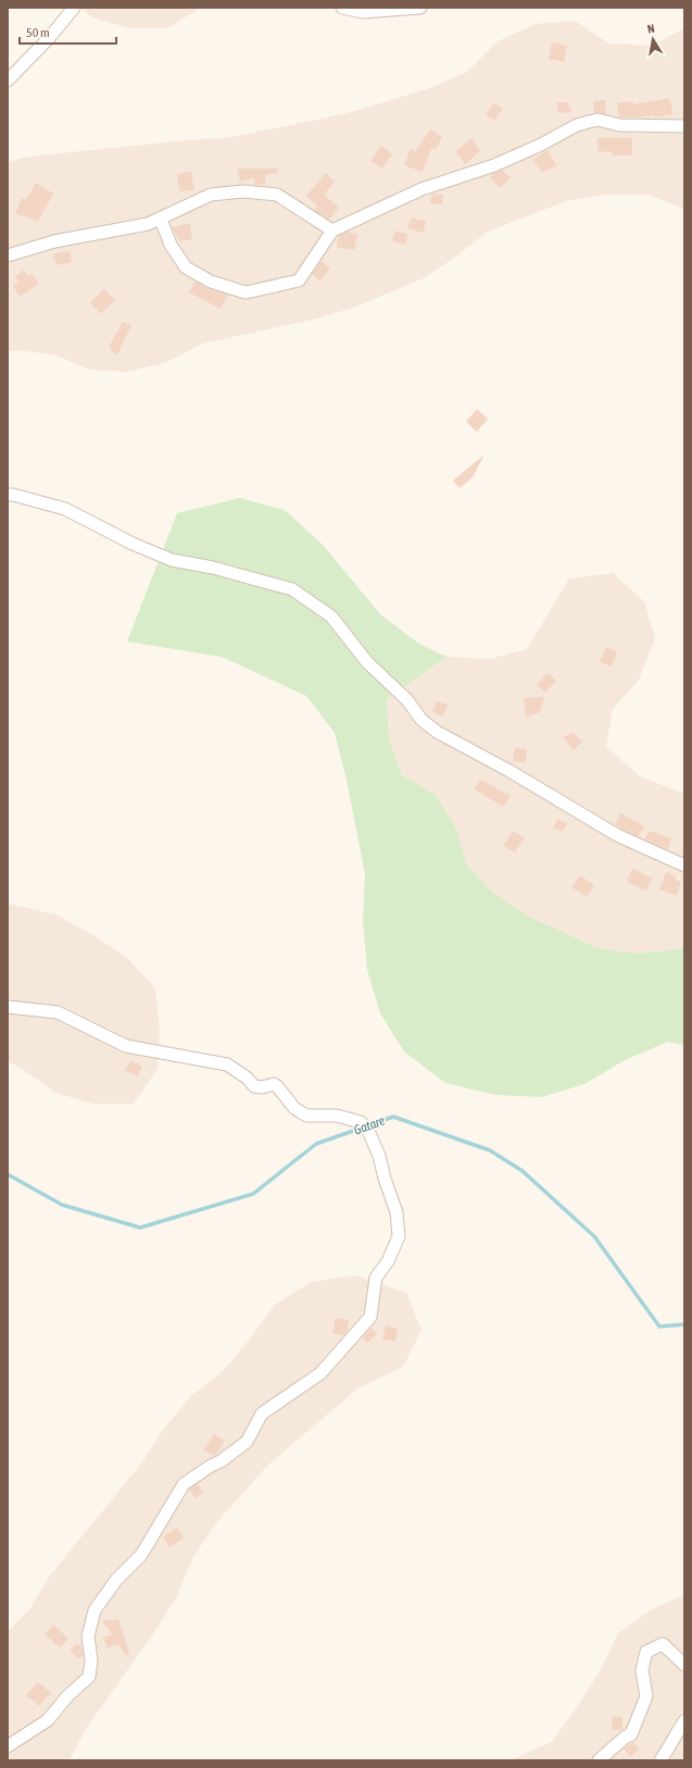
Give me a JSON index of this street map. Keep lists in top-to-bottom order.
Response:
{
  "water": ["Gatare"],
  "scale_bar": "50 m",
  "north": "top"
}
